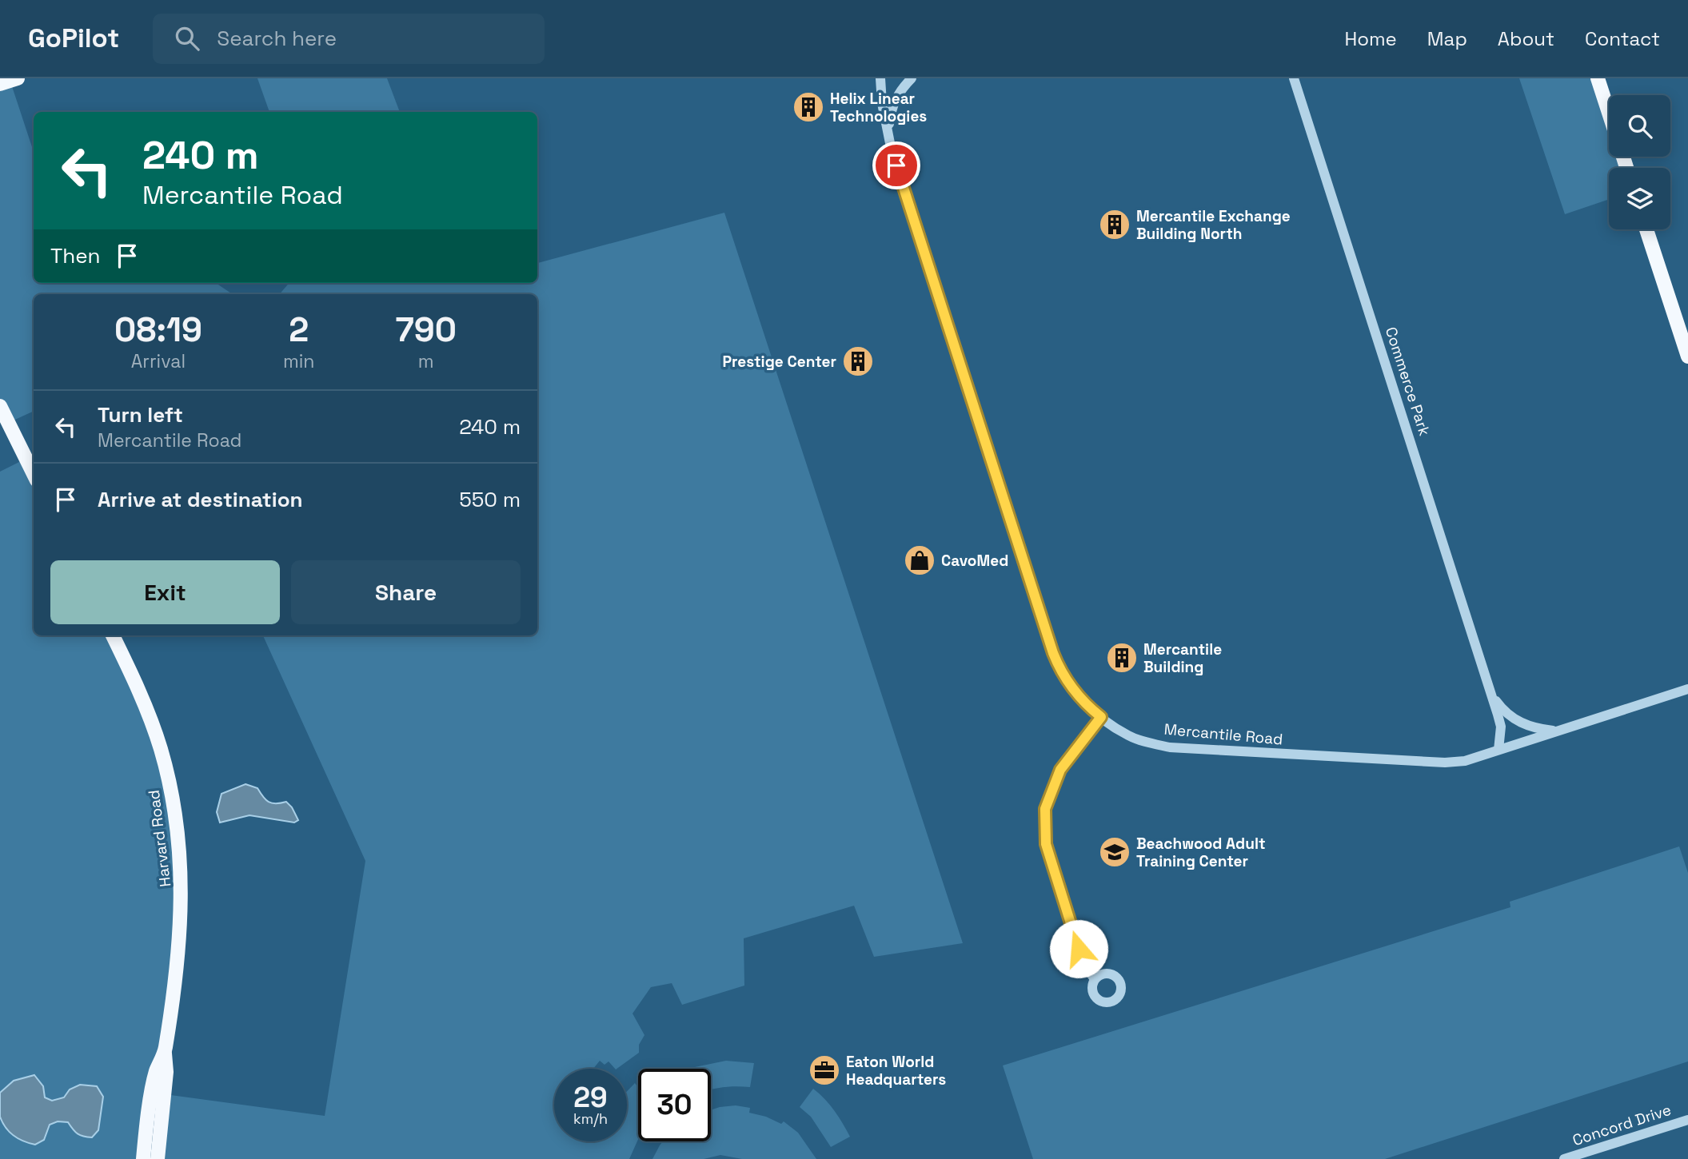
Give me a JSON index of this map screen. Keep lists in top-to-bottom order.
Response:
{
  "streets": {
    "main road": ["Harvard Road"],
    "street": ["Commerce Park", "Mercantile Road", "Concord Drive"]
  },
  "crossings": [
    ["Commerce Park", "Mercantile Road"]
  ],
  "places": {
    "building": [
      "Helix Linear Technologies",
      "Mercantile Exchange Building North",
      "Prestige Center",
      "Mercantile Building"
    ],
    "shop": ["CavoMed"],
    "school or university": ["Beachwood Adult Training Center"],
    "office": ["Eaton World Headquarters"]
  },
  "page": {
    "header": "GoPilot",
    "search": "Search here",
    "nav": [
      "Home",
      "Map",
      "About",
      "Contact"
    ],
    "turn": ["240 m", "Mercantile Road"],
    "then": "Then",
    "eta": [
      "08:19",
      "Arrival",
      "2",
      "min",
      "790",
      "m"
    ],
    "list": [
      {
        "name": "Turn left",
        "note": "Mercantile Road",
        "value": "240 m"
      },
      {
        "name": "Arrive at destination",
        "value": "550 m"
      }
    ],
    "buttons": ["Exit", "Share"],
    "speed": "29 km/h",
    "limit": "30"
  }
}
